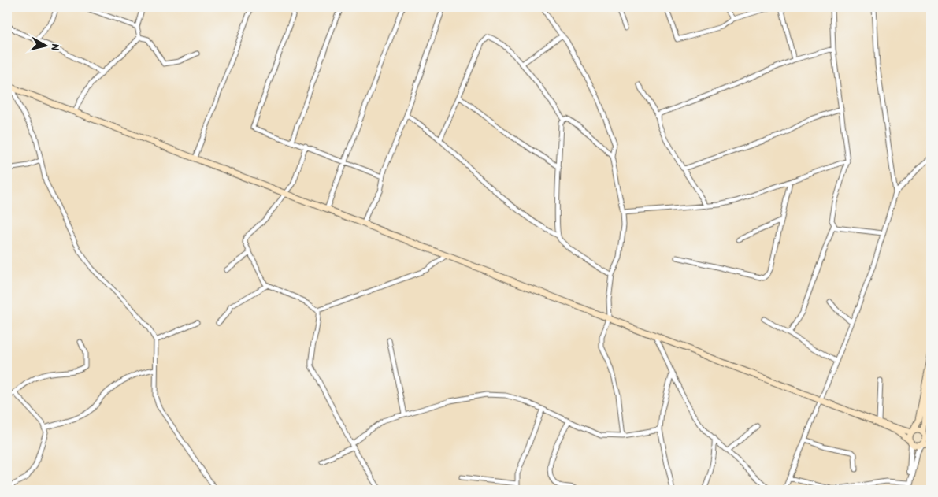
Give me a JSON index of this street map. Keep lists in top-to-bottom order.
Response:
{
  "north": "right"
}
